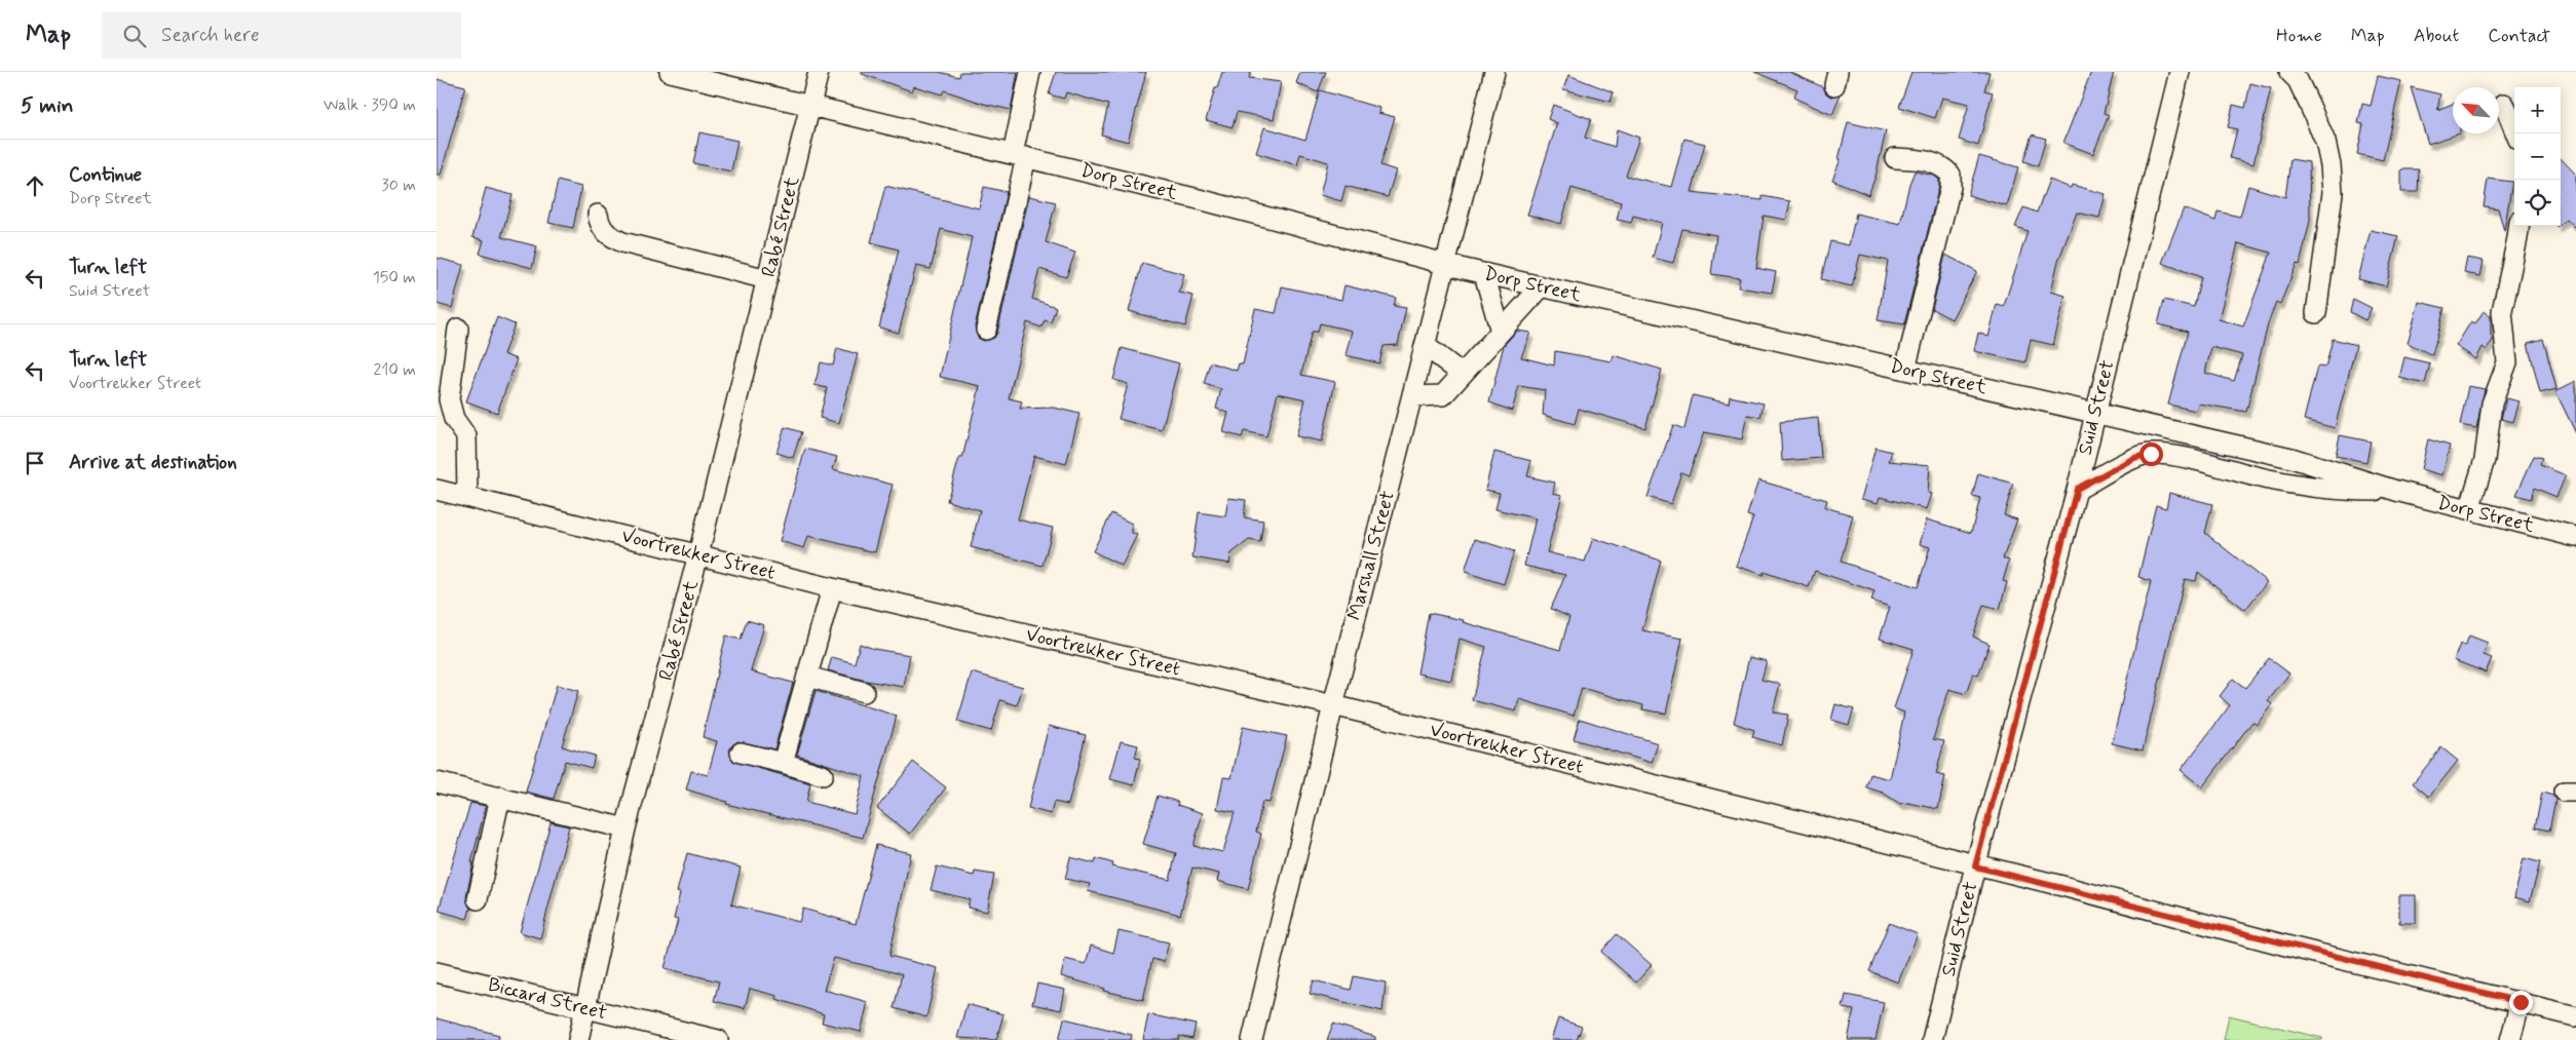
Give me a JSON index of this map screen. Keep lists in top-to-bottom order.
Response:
{
  "streets": {
    "street": [
      "Dorp Street",
      "Rabé Street",
      "Suid Street",
      "Voortrekker Street",
      "Marshall Street",
      "Biccard Street"
    ]
  },
  "crossings": [
    ["Dorp Street", "Rabé Street"],
    ["Dorp Street", "Suid Street"],
    ["Dorp Street", "Marshall Street"],
    ["Rabé Street", "Voortrekker Street"],
    ["Rabé Street", "Biccard Street"],
    ["Suid Street", "Voortrekker Street"],
    ["Voortrekker Street", "Marshall Street"]
  ],
  "north": "top left",
  "page": {
    "header": "Map",
    "search": "Search here",
    "nav": [
      "Home",
      "Map",
      "About",
      "Contact"
    ],
    "heading": ["5 min", "Walk · 390 m"],
    "map_buttons": ["+", "−"],
    "list": [
      ["Continue", "Dorp Street", "30 m"],
      ["Turn left", "Suid Street", "150 m"],
      ["Turn left", "Voortrekker Street", "210 m"],
      "Arrive at destination"
    ]
  }
}
